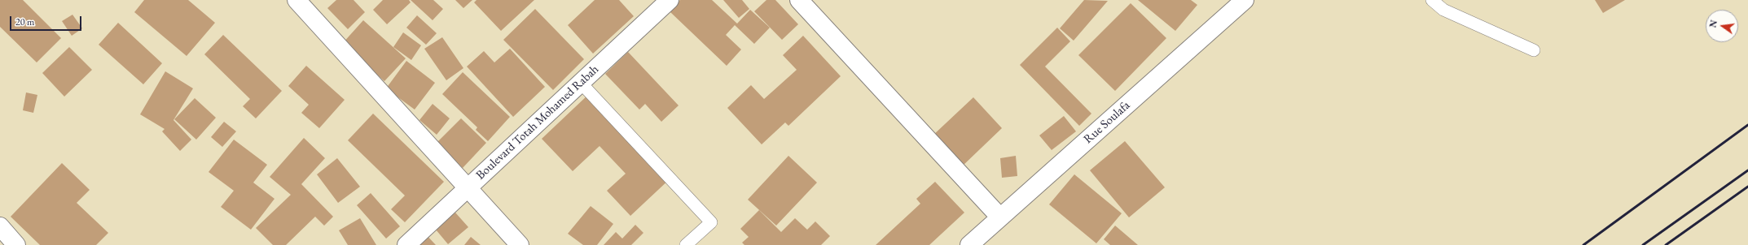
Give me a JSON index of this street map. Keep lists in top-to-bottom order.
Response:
{
  "streets": {
    "street": ["Boulevard Totah Mohamed Rabah", "Rue Soulafa"]
  },
  "scale_bar": "20 m",
  "north": "left"
}
